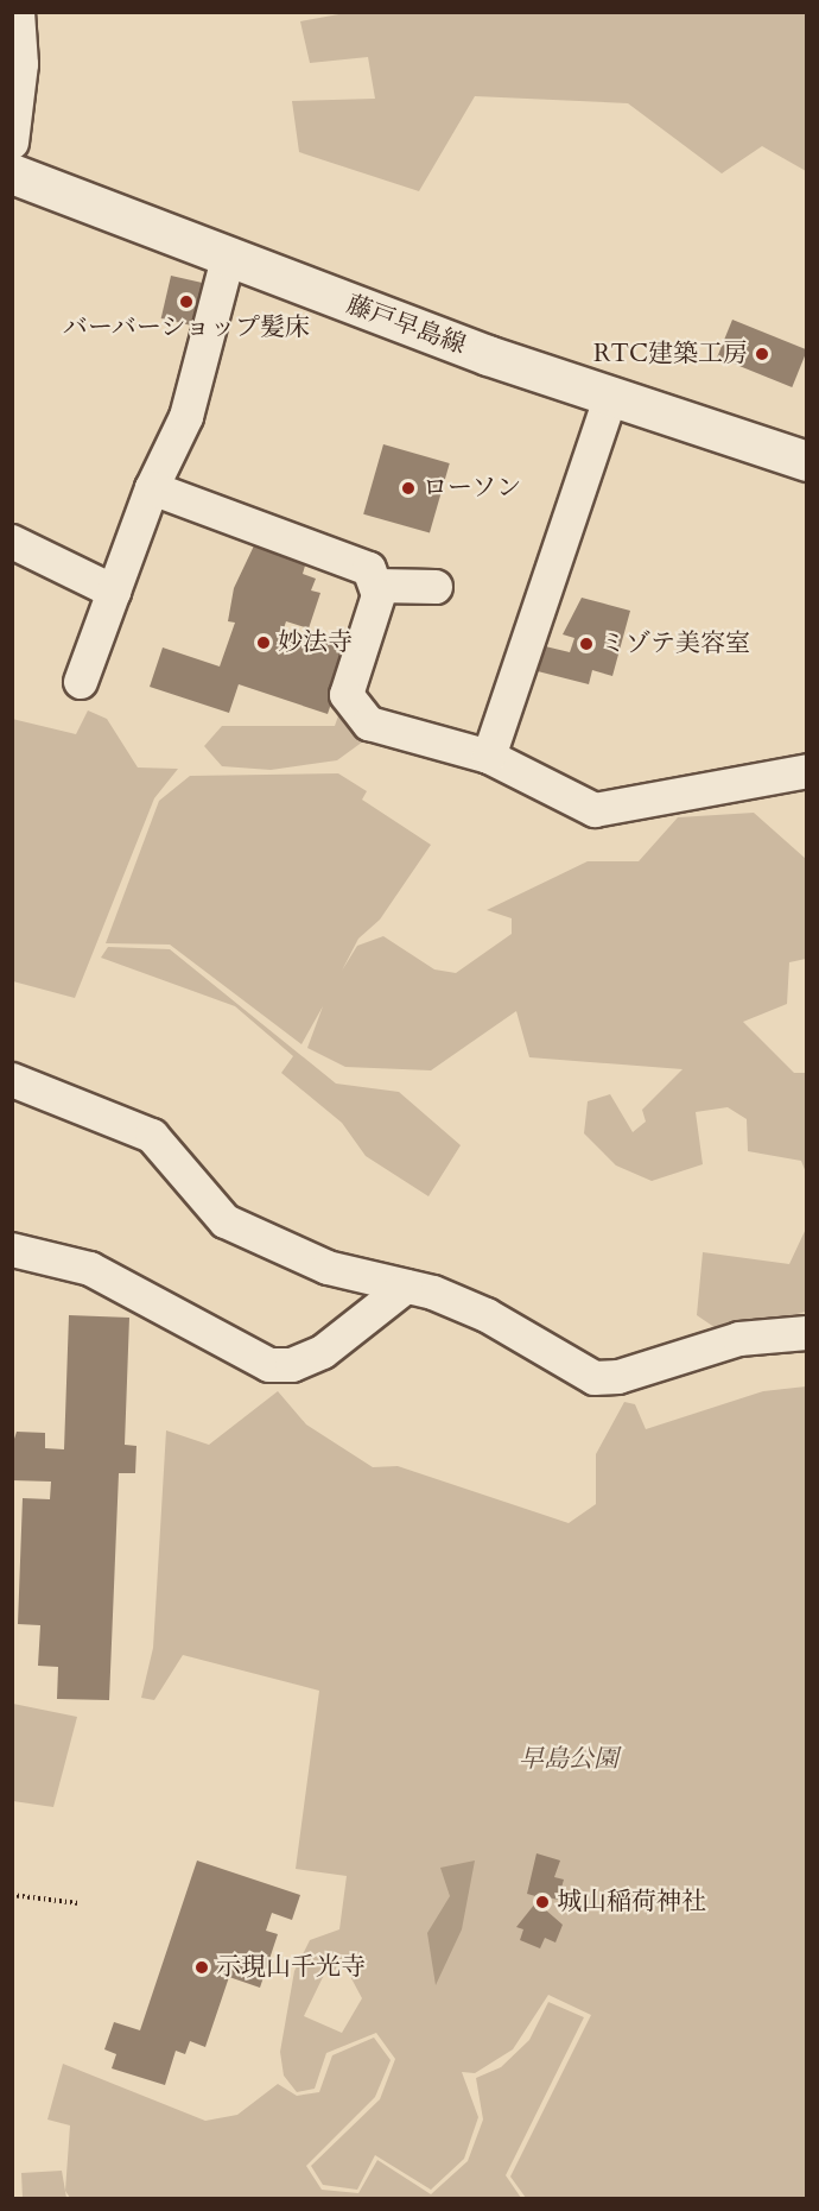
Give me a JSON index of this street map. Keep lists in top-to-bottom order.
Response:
{
  "streets": {
    "main road": ["藤戸早島線"]
  },
  "parks": ["早島公園"],
  "places": [
    "バーバーショップ髪床",
    "RTC建築工房",
    "ローソン",
    "妙法寺",
    "ミゾテ美容室",
    "城山稲荷神社",
    "示現山千光寺"
  ]
}
